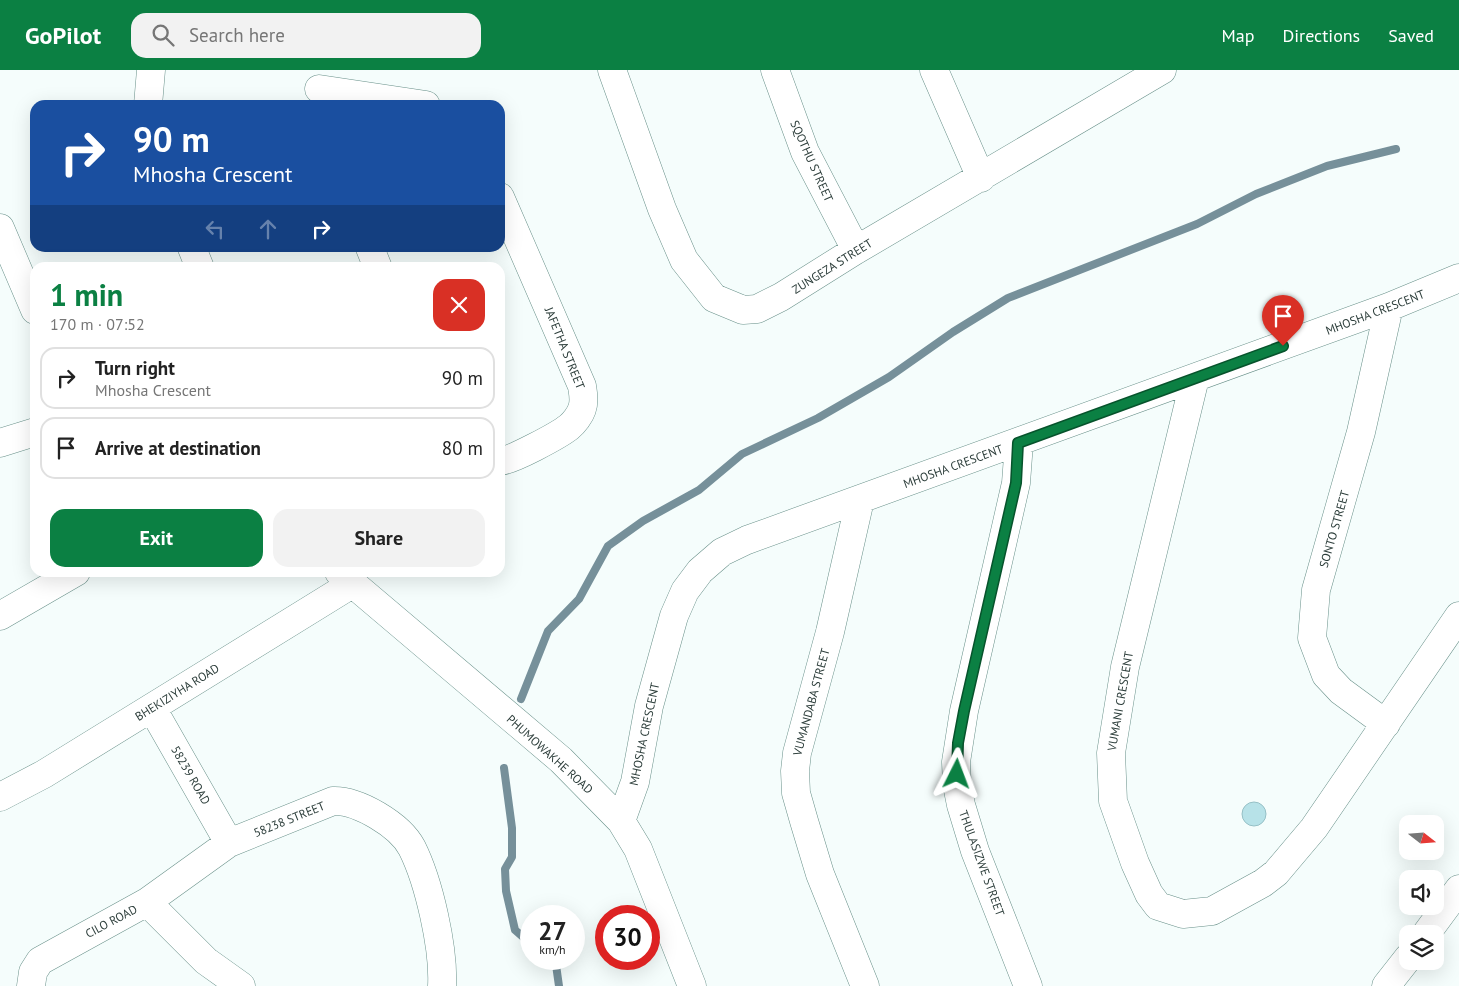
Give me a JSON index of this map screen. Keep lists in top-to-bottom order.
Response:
{
  "streets": {
    "street": [
      "SQOTHU STREET",
      "ZUNGEZA STREET",
      "MHOSHA CRESCENT",
      "JAFETHA STREET",
      "SONTO STREET",
      "BHEKIZIYHA ROAD",
      "VUMANI CRESCENT",
      "VUMANDABA STREET",
      "PHUMOWAKHE ROAD",
      "58239 ROAD",
      "58238 STREET",
      "THULASIZWE STREET",
      "CILO ROAD"
    ]
  },
  "crossings": [
    ["SQOTHU STREET", "ZUNGEZA STREET"],
    ["MHOSHA CRESCENT", "SONTO STREET"],
    ["MHOSHA CRESCENT", "VUMANI CRESCENT"],
    ["MHOSHA CRESCENT", "VUMANDABA STREET"],
    ["MHOSHA CRESCENT", "PHUMOWAKHE ROAD"],
    ["MHOSHA CRESCENT", "THULASIZWE STREET"],
    ["SONTO STREET", "VUMANI CRESCENT"],
    ["BHEKIZIYHA ROAD", "PHUMOWAKHE ROAD"],
    ["BHEKIZIYHA ROAD", "58239 ROAD"],
    ["58239 ROAD", "58238 STREET"],
    ["58238 STREET", "CILO ROAD"]
  ],
  "north": "right",
  "page": {
    "header": "GoPilot",
    "search": "Search here",
    "nav": ["Map", "Directions", "Saved"],
    "turn": ["90 m", "Mhosha Crescent"],
    "heading": ["1 min", "170 m · 07:52"],
    "list": [
      {
        "name": "Turn right",
        "note": "Mhosha Crescent",
        "value": "90 m"
      },
      {
        "name": "Arrive at destination",
        "value": "80 m"
      }
    ],
    "buttons": ["Exit", "Share"],
    "speed": "27 km/h",
    "limit": "30"
  }
}
